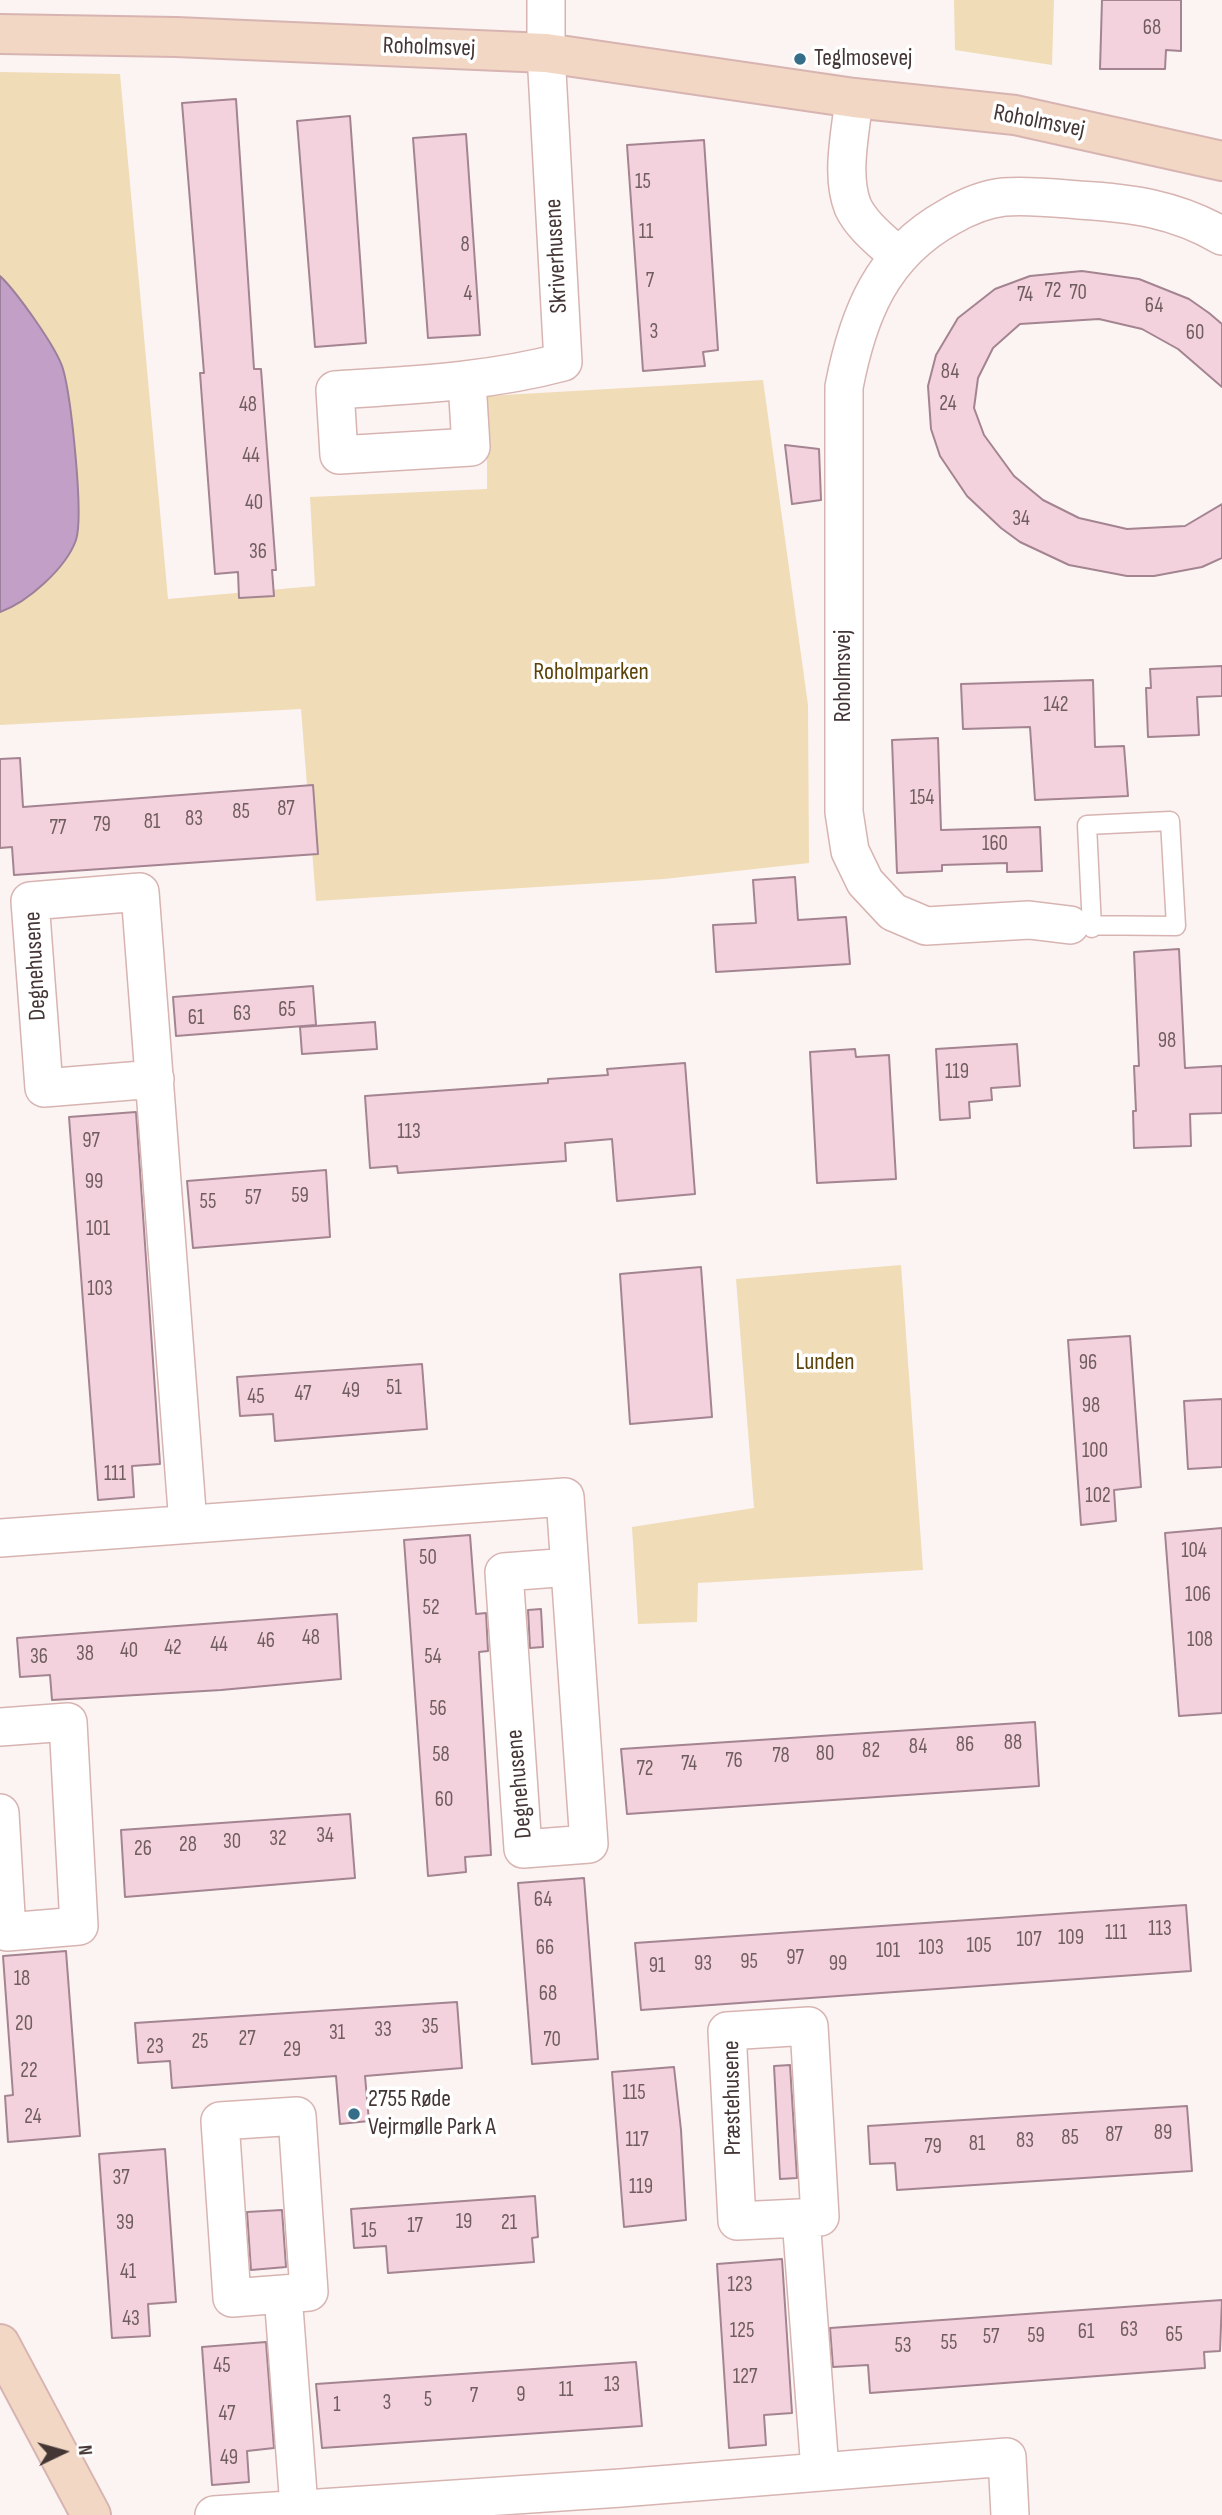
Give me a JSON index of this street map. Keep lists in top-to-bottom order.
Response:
{
  "streets": {
    "street": [
      "Roholmsvej",
      "Skriverhusene",
      "Degnehusene",
      "Præstehusene"
    ]
  },
  "crossings": [
    ["Roholmsvej", "Skriverhusene"]
  ],
  "parks": ["Roholmparken", "Lunden"],
  "places": ["Teglmosevej", "2755 Røde Vejrmølle Park A"],
  "house_numbers": [
    "68",
    "15",
    "11",
    "8",
    "7",
    "72",
    "70",
    "4",
    "74",
    "64",
    "3",
    "60",
    "84",
    "24",
    "48",
    "44",
    "40",
    "34",
    "36",
    "142",
    "154",
    "87",
    "85",
    "83",
    "81",
    "79",
    "77",
    "160",
    "65",
    "63",
    "61",
    "98",
    "119",
    "113",
    "97",
    "99",
    "59",
    "57",
    "55",
    "101",
    "103",
    "96",
    "51",
    "49",
    "47",
    "45",
    "98",
    "100",
    "111",
    "102",
    "104",
    "50",
    "106",
    "52",
    "48",
    "108",
    "46",
    "44",
    "42",
    "40",
    "38",
    "36",
    "54",
    "56",
    "88",
    "86",
    "84",
    "82",
    "80",
    "58",
    "78",
    "76",
    "74",
    "72",
    "60",
    "34",
    "32",
    "30",
    "28",
    "26",
    "64",
    "113",
    "111",
    "109",
    "107",
    "105",
    "66",
    "103",
    "101",
    "97",
    "95",
    "93",
    "99",
    "91",
    "18",
    "68",
    "20",
    "35",
    "33",
    "31",
    "27",
    "70",
    "25",
    "23",
    "29",
    "22",
    "115",
    "24",
    "89",
    "87",
    "85",
    "117",
    "83",
    "81",
    "79",
    "37",
    "119",
    "19",
    "39",
    "21",
    "17",
    "15",
    "41",
    "123",
    "43",
    "63",
    "125",
    "61",
    "65",
    "59",
    "57",
    "55",
    "53",
    "45",
    "127",
    "13",
    "11",
    "9",
    "7",
    "5",
    "3",
    "1",
    "47",
    "49"
  ],
  "north": "right"
}
